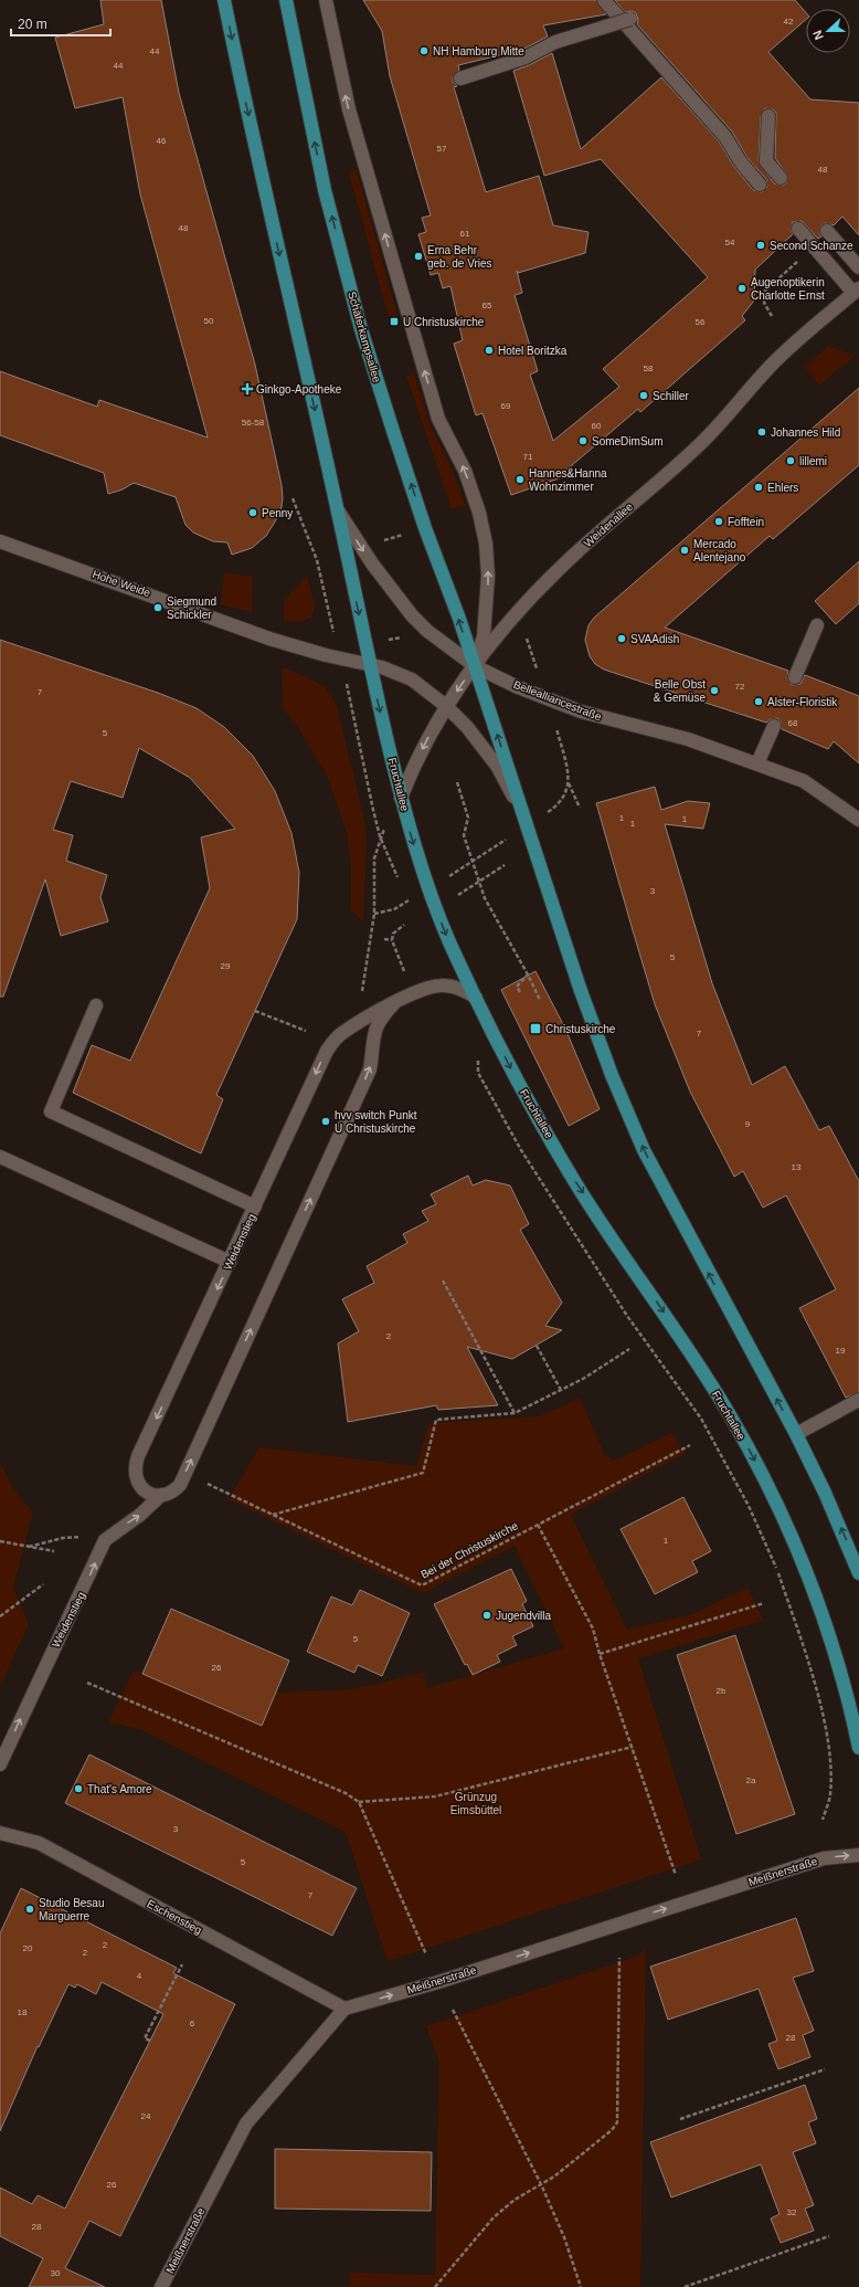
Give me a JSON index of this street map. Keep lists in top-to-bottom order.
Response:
{
  "streets": {
    "main road": ["Schäferkampsallee", "Fruchtallee"],
    "street": [
      "Weidenallee",
      "Hohe Weide",
      "Bellealliancestraße",
      "Weidenstieg",
      "Meißnerstraße",
      "Eschenstieg"
    ],
    "path": ["Bei der Christuskirche"]
  },
  "crossings": [
    ["Schäferkampsallee", "Weidenallee"],
    ["Schäferkampsallee", "Bellealliancestraße"],
    ["Weidenallee", "Bellealliancestraße"],
    ["Weidenallee", "Fruchtallee"],
    ["Hohe Weide", "Fruchtallee"],
    ["Fruchtallee", "Weidenstieg"],
    ["Meißnerstraße", "Eschenstieg"]
  ],
  "one_way": ["Meißnerstraße"],
  "parks": ["Grünzug Eimsbüttel"],
  "places": {
    "other": [
      "NH Hamburg Mitte",
      "Second Schanze",
      "Erna Behr geb. de Vries",
      "Augenoptikerin Charlotte Ernst",
      "Hotel Boritzka",
      "Schiller",
      "Johannes Hild",
      "SomeDimSum",
      "lillemi",
      "Hannes&Hanna Wohnzimmer",
      "Ehlers",
      "Penny",
      "Fofftein",
      "Mercado Alentejano",
      "Siegmund Schickler",
      "SVAAdish",
      "Belle Obst & Gemüse",
      "Alster-Floristik",
      "hvv switch Punkt U Christuskirche",
      "Jugendvilla",
      "That's Amore",
      "Studio Besau Marguerre"
    ],
    "transit": ["U Christuskirche", "Christuskirche"],
    "health": ["Ginkgo-Apotheke"]
  },
  "house_numbers": [
    "42",
    "44",
    "44",
    "46",
    "57",
    "48",
    "48",
    "61",
    "54",
    "65",
    "50",
    "56",
    "58",
    "69",
    "56-58",
    "60",
    "71",
    "72",
    "7",
    "68",
    "5",
    "1",
    "1",
    "1",
    "3",
    "5",
    "29",
    "7",
    "9",
    "13",
    "2",
    "19",
    "1",
    "5",
    "26",
    "2b",
    "2a",
    "3",
    "5",
    "7",
    "2",
    "20",
    "2",
    "4",
    "18",
    "6",
    "28",
    "24",
    "26",
    "32",
    "28",
    "30"
  ],
  "scale_bar": "20 m",
  "north": "left"
}
